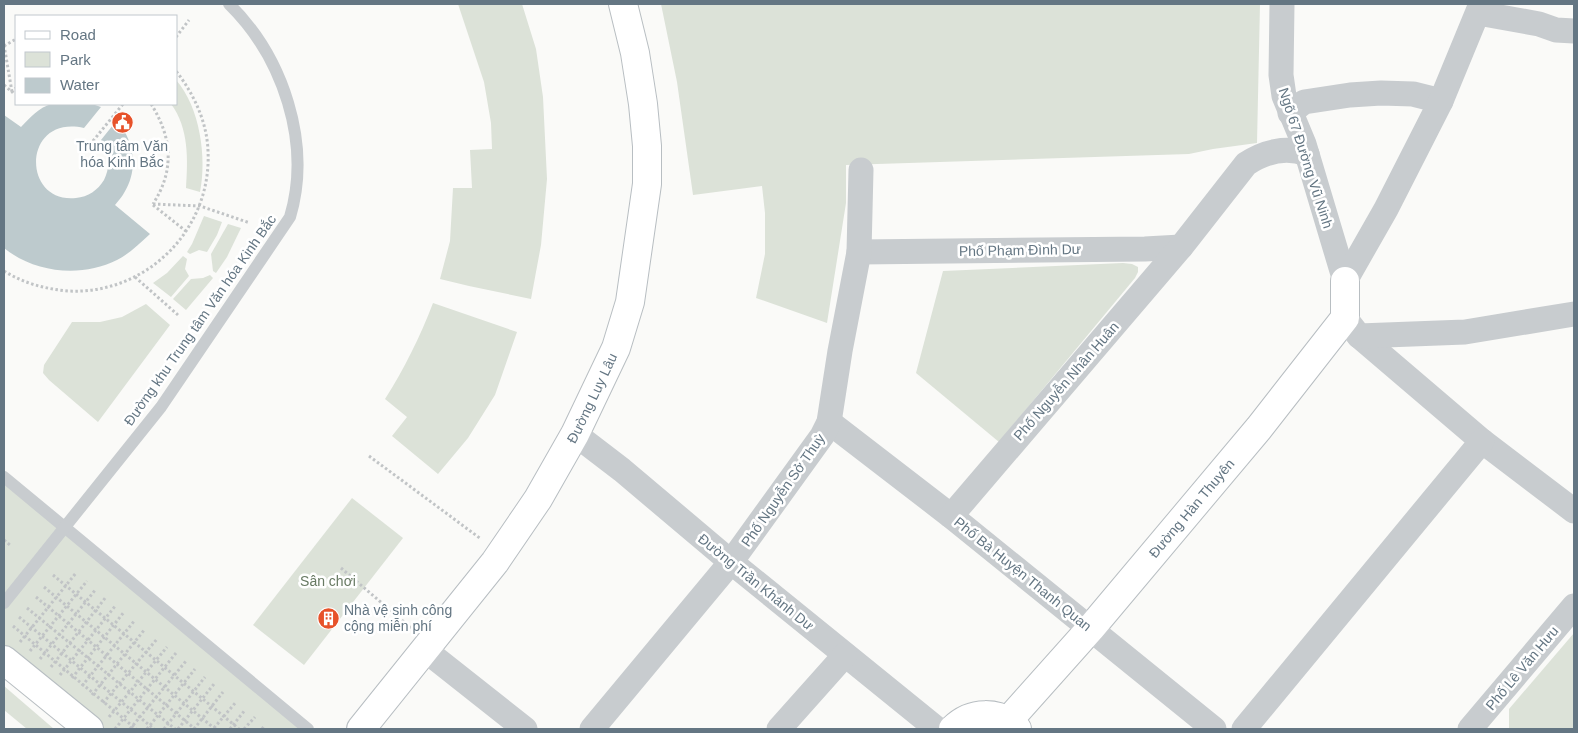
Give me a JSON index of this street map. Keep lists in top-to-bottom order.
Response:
{
  "streets": {
    "street": [
      "Ngõ 67 Đường Vũ Ninh",
      "Phố Phạm Đình Dư",
      "Phố Nguyễn Nhân Huân",
      "Đường Luy Lâu",
      "Phố Nguyễn Sở Thuỳ",
      "Đường Hàn Thuyên",
      "Phố Bà Huyện Thanh Quan",
      "Đường Trần Khánh Dư",
      "Phố Lê Văn Hưu"
    ],
    "lane": ["Đường khu Trung tâm Văn hóa Kinh Bắc"]
  },
  "crossings": [
    ["Ngõ 67 Đường Vũ Ninh", "Phố Nguyễn Nhân Huân"],
    ["Phố Phạm Đình Dư", "Phố Nguyễn Nhân Huân"],
    ["Phố Phạm Đình Dư", "Phố Nguyễn Sở Thuỳ"],
    ["Phố Nguyễn Nhân Huân", "Phố Bà Huyện Thanh Quan"],
    ["Đường Luy Lâu", "Đường Trần Khánh Dư"],
    ["Phố Nguyễn Sở Thuỳ", "Phố Bà Huyện Thanh Quan"],
    ["Phố Nguyễn Sở Thuỳ", "Đường Trần Khánh Dư"],
    ["Đường Hàn Thuyên", "Phố Bà Huyện Thanh Quan"]
  ],
  "parks": ["Sân chơi"],
  "places": {
    "public building": ["Trung tâm Văn hóa Kinh Bắc"],
    "building": ["Nhà vệ sinh công cộng miễn phí"]
  },
  "legend": ["Road", "Park", "Water"]
}
